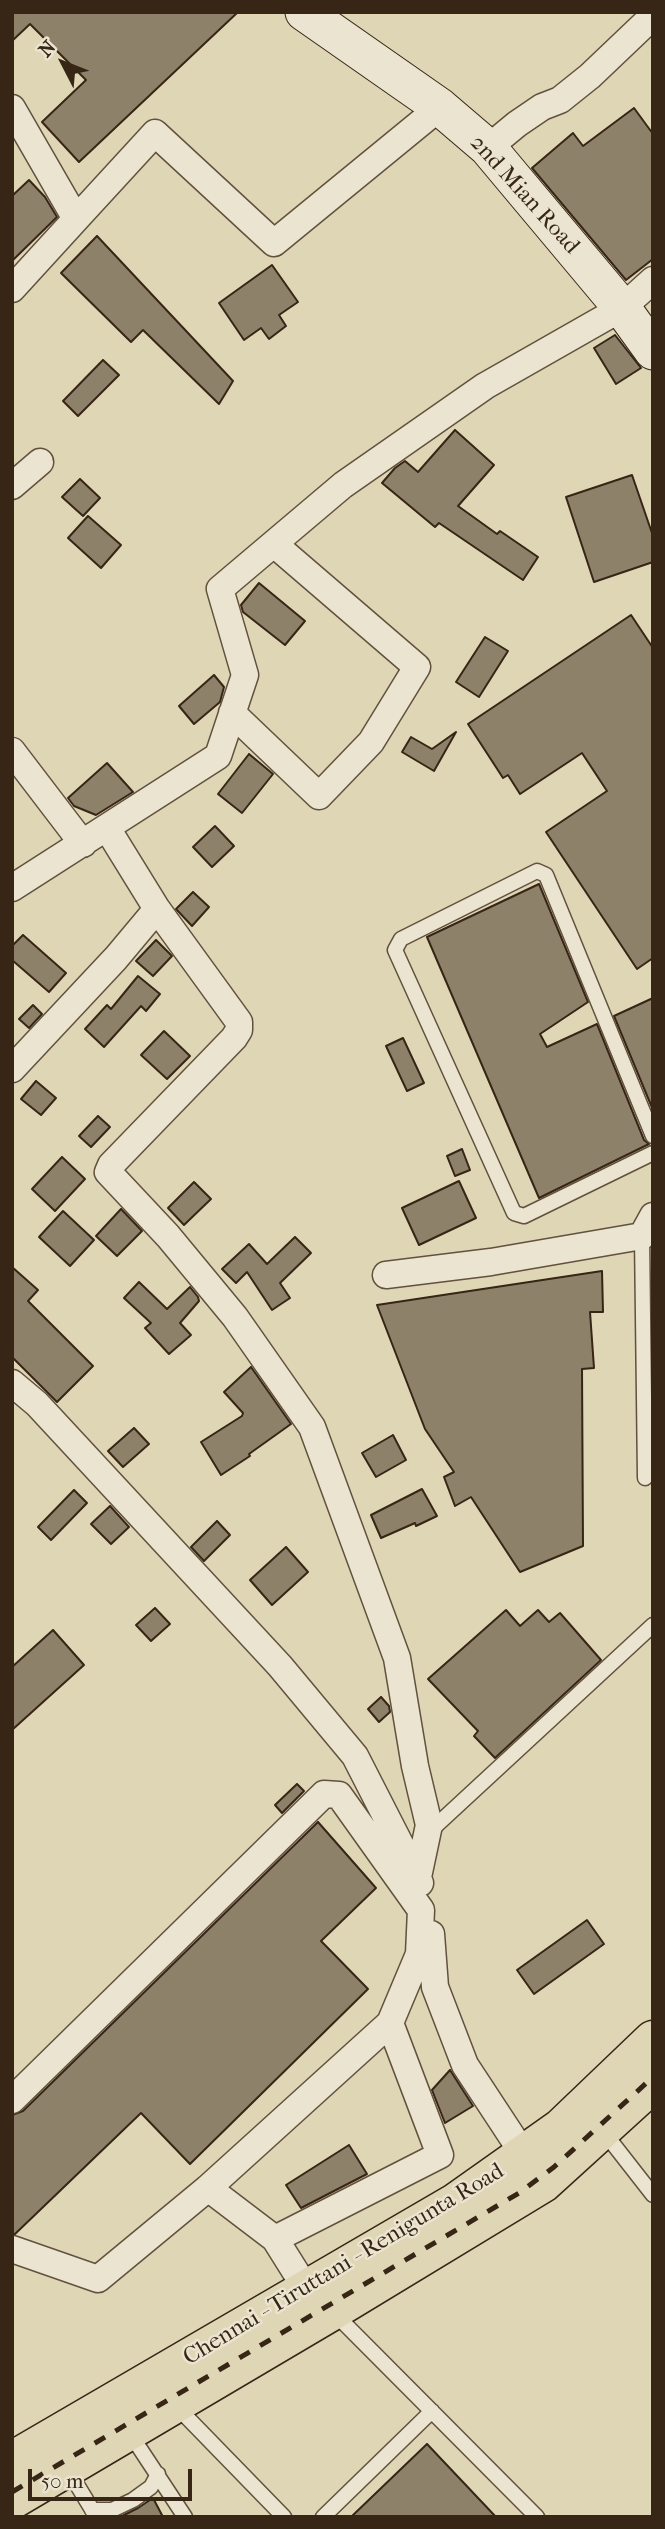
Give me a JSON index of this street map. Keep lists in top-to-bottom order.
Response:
{
  "streets": {
    "main road": ["2nd Mian Road", "Chennai - Tiruttani - Renigunta Road"]
  },
  "scale_bar": "50 m",
  "north": "top left"
}
